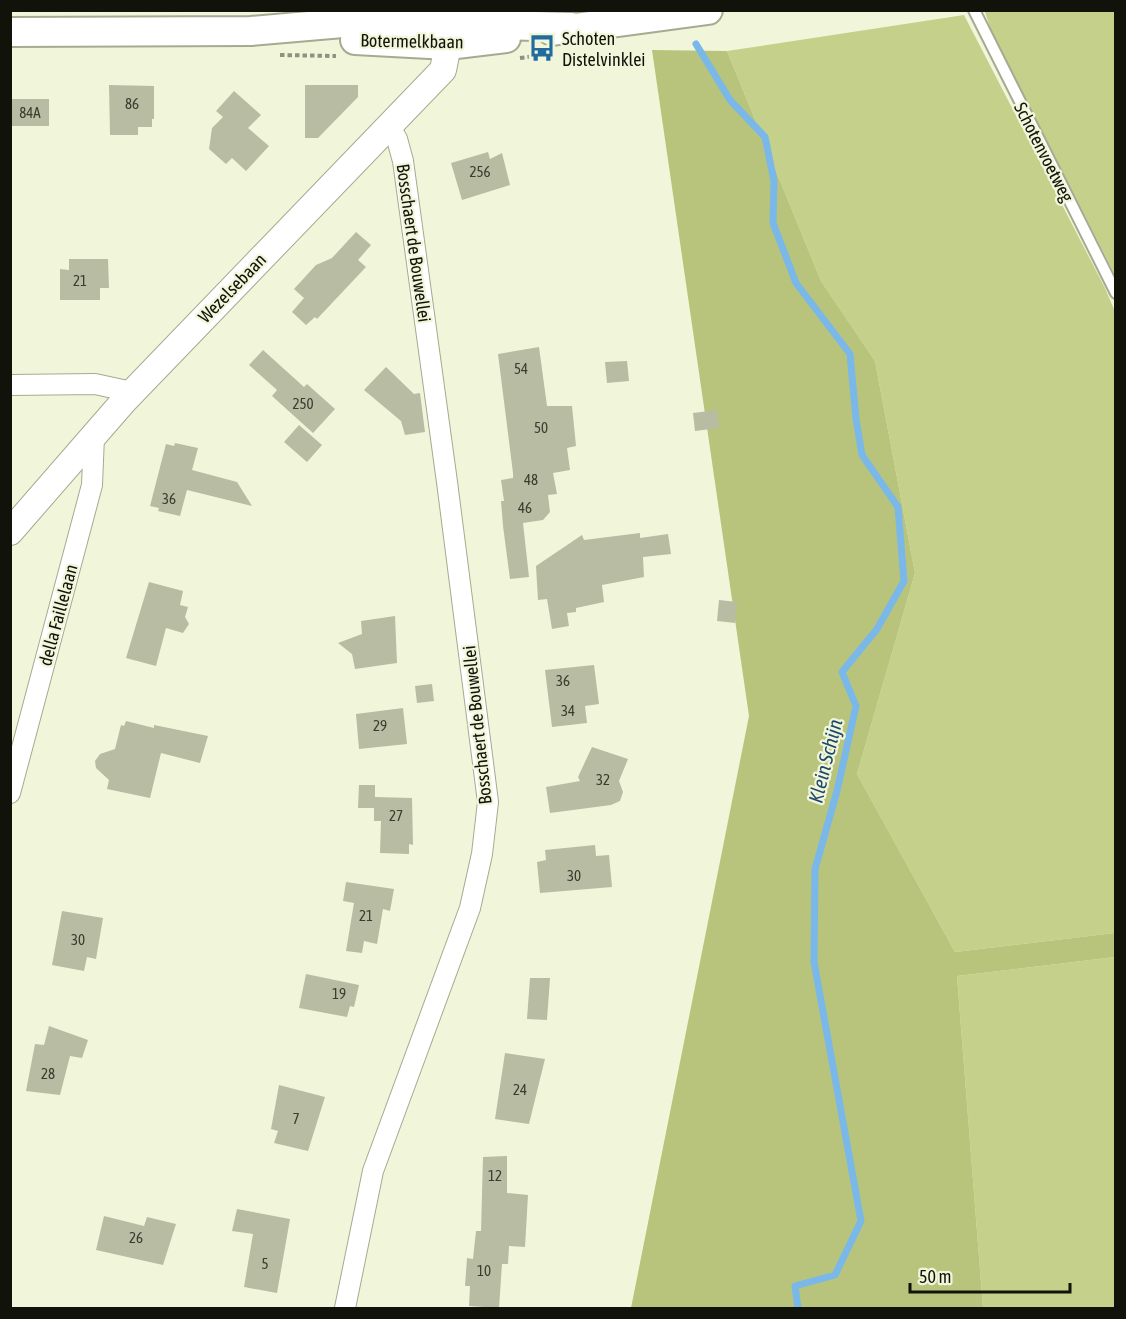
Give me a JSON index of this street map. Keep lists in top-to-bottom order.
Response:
{
  "streets": {
    "main road": ["Botermelkbaan"],
    "street": ["Bosschaert de Bouwellei", "Wezelsebaan", "della Faillelaan"],
    "lane": ["Schotenvoetweg"]
  },
  "crossings": [
    ["Botermelkbaan", "Wezelsebaan"],
    ["Bosschaert de Bouwellei", "Wezelsebaan"],
    ["Wezelsebaan", "della Faillelaan"]
  ],
  "water": ["Klein Schijn"],
  "places": {
    "bus stop": ["Schoten Distelvinklei"]
  },
  "house_numbers": [
    "86",
    "84A",
    "256",
    "21",
    "54",
    "250",
    "50",
    "48",
    "36",
    "46",
    "36",
    "34",
    "29",
    "32",
    "27",
    "30",
    "21",
    "30",
    "19",
    "28",
    "24",
    "7",
    "12",
    "26",
    "5",
    "10"
  ],
  "scale_bar": "50 m"
}
